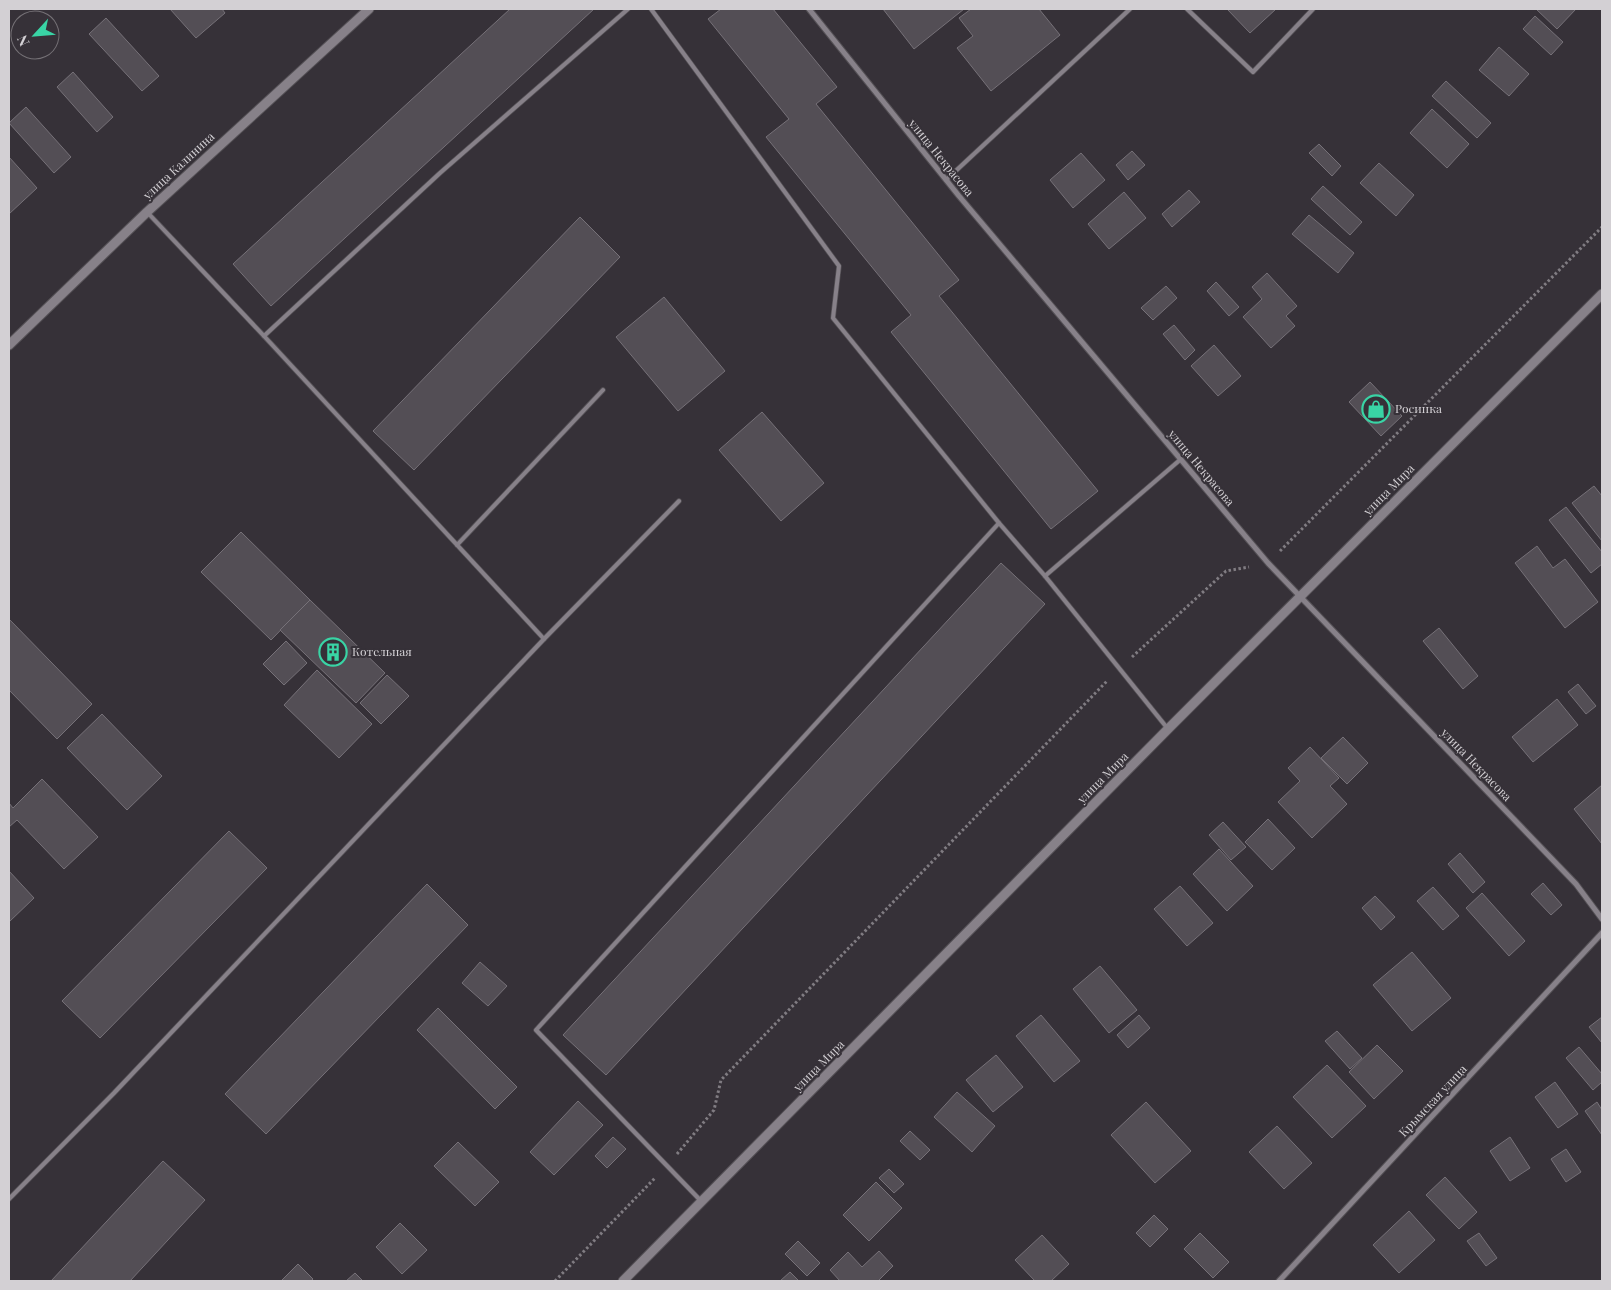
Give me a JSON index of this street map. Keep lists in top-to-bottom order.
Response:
{
  "streets": {
    "street": [
      "улица Некрасова",
      "улица Калинина",
      "улица Мира",
      "Крымская улица"
    ]
  },
  "crossings": [
    ["улица Некрасова", "улица Мира"]
  ],
  "places": {
    "shop": ["Росинка"],
    "building": ["Котельная"]
  },
  "north": "bottom left"
}
